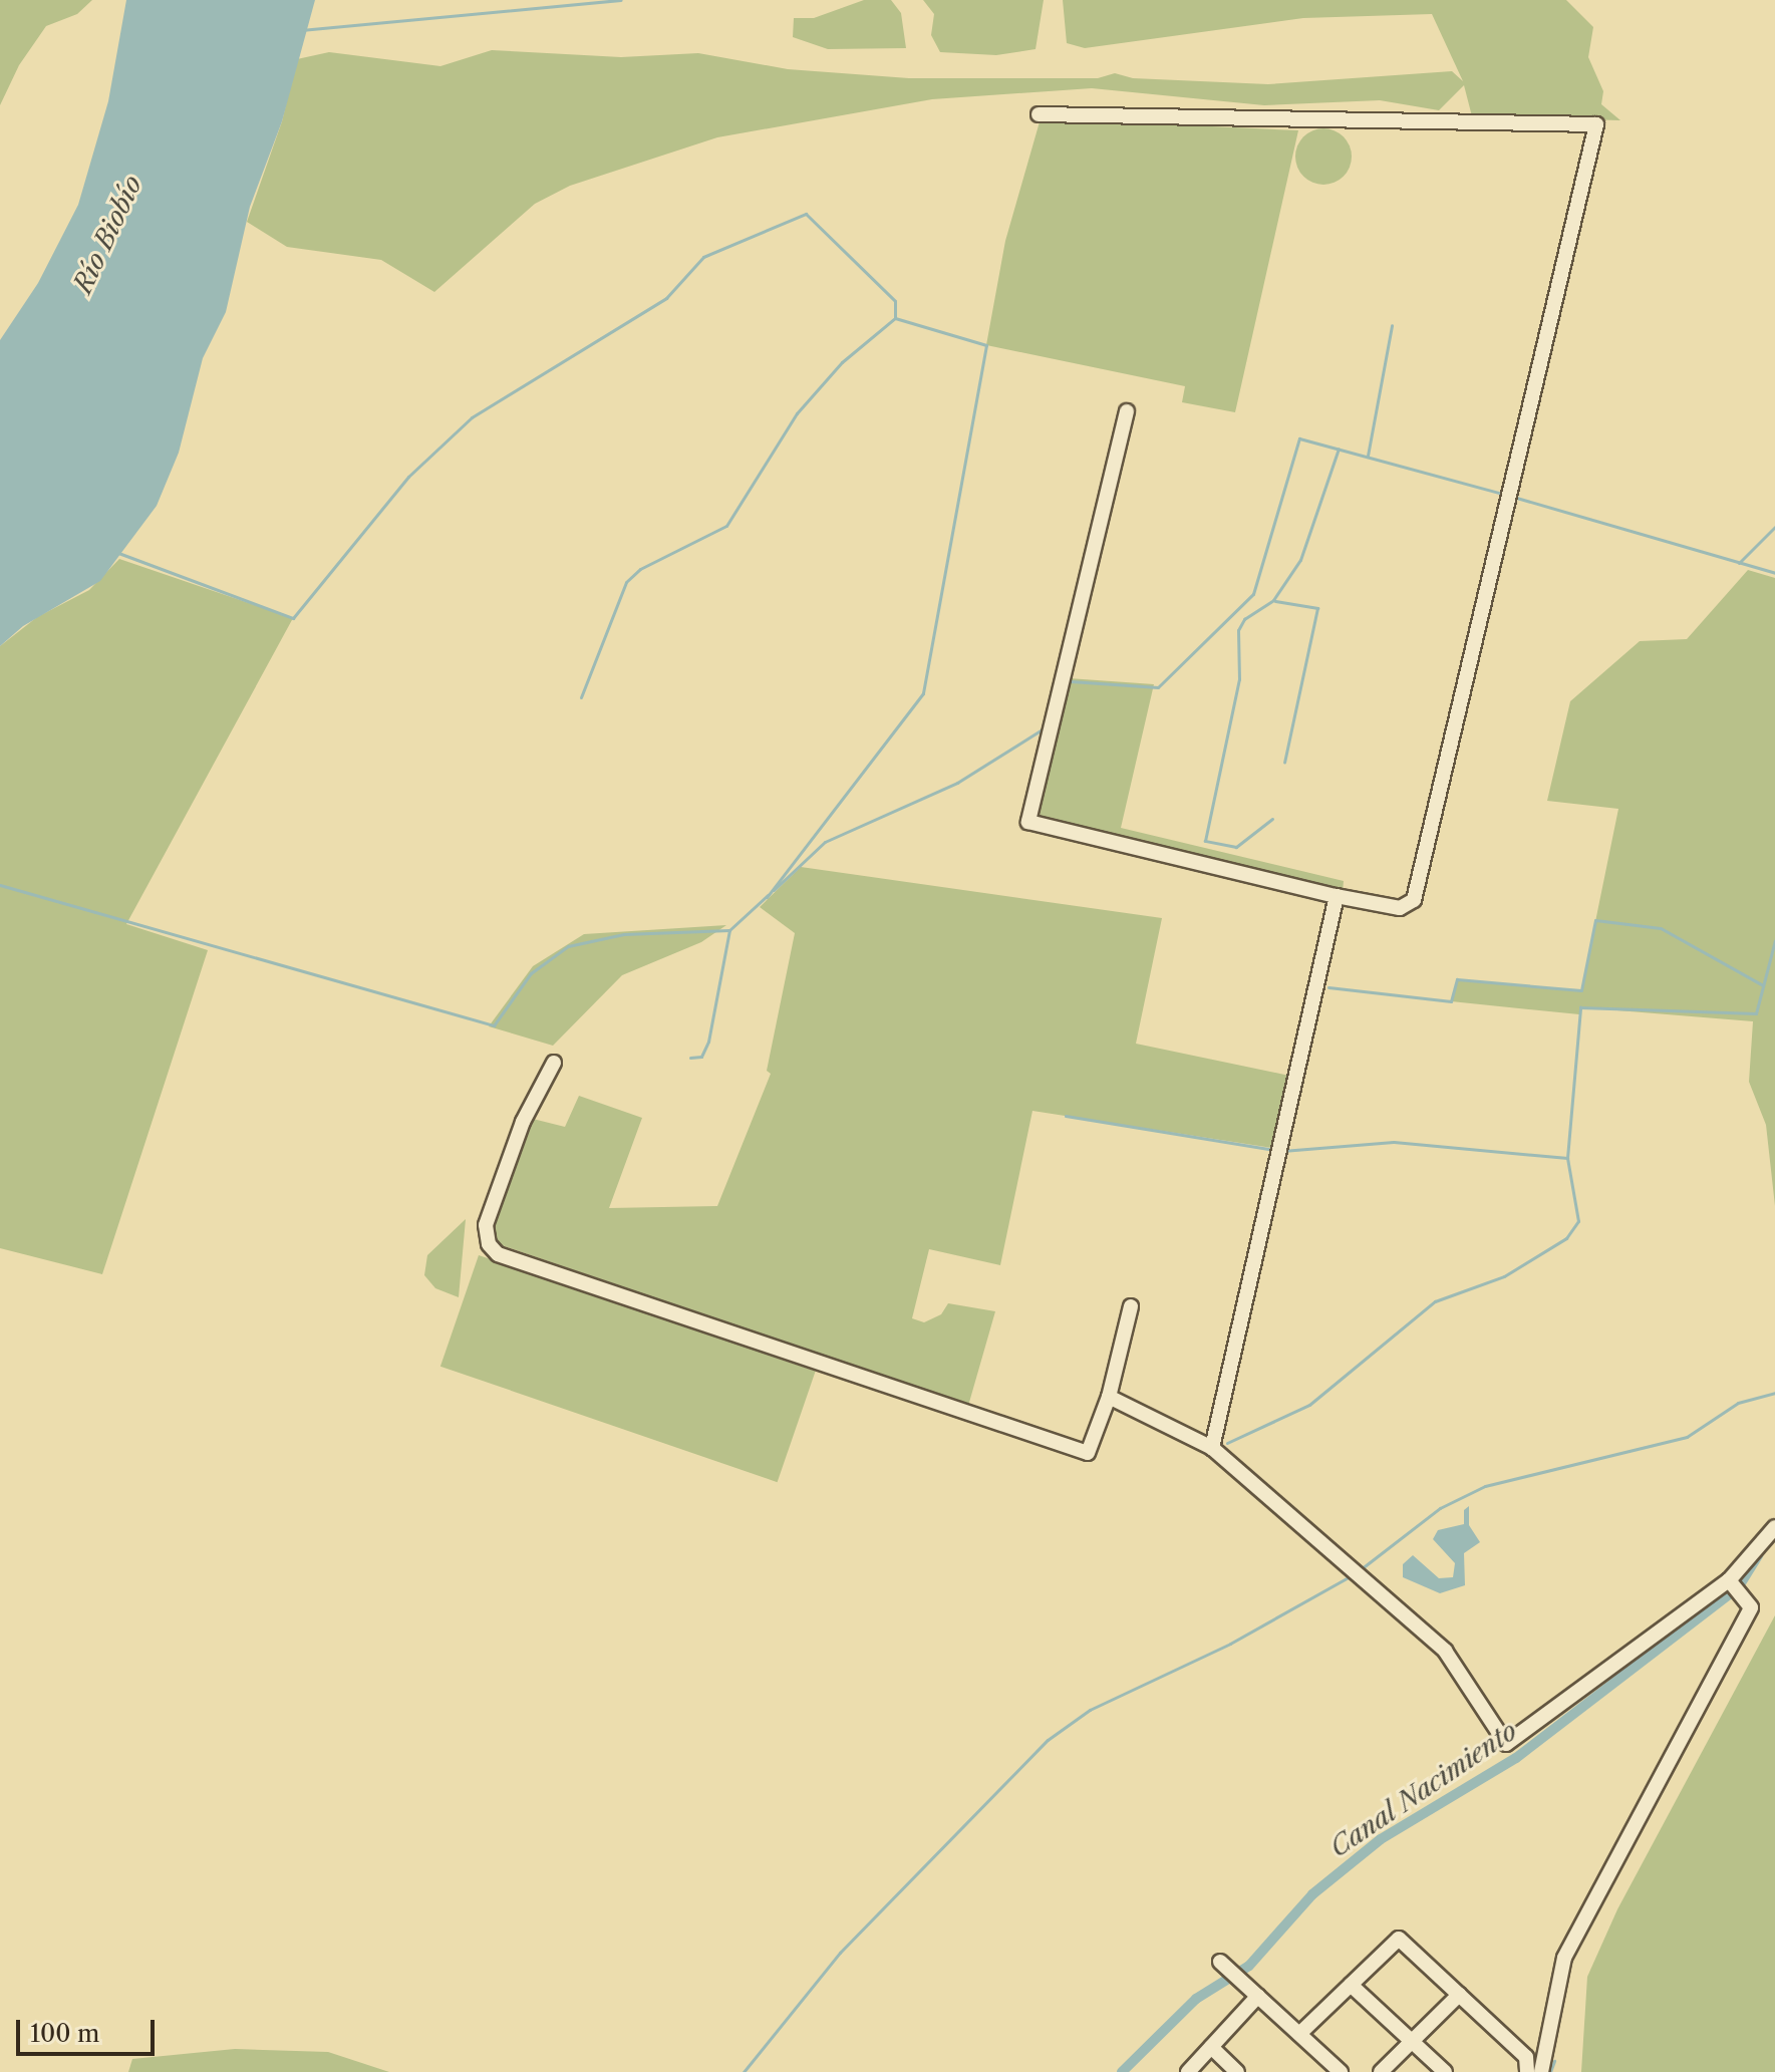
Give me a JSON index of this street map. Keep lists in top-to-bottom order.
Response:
{
  "water": ["Río Biobío", "Canal Nacimiento"],
  "scale_bar": "100 m"
}
